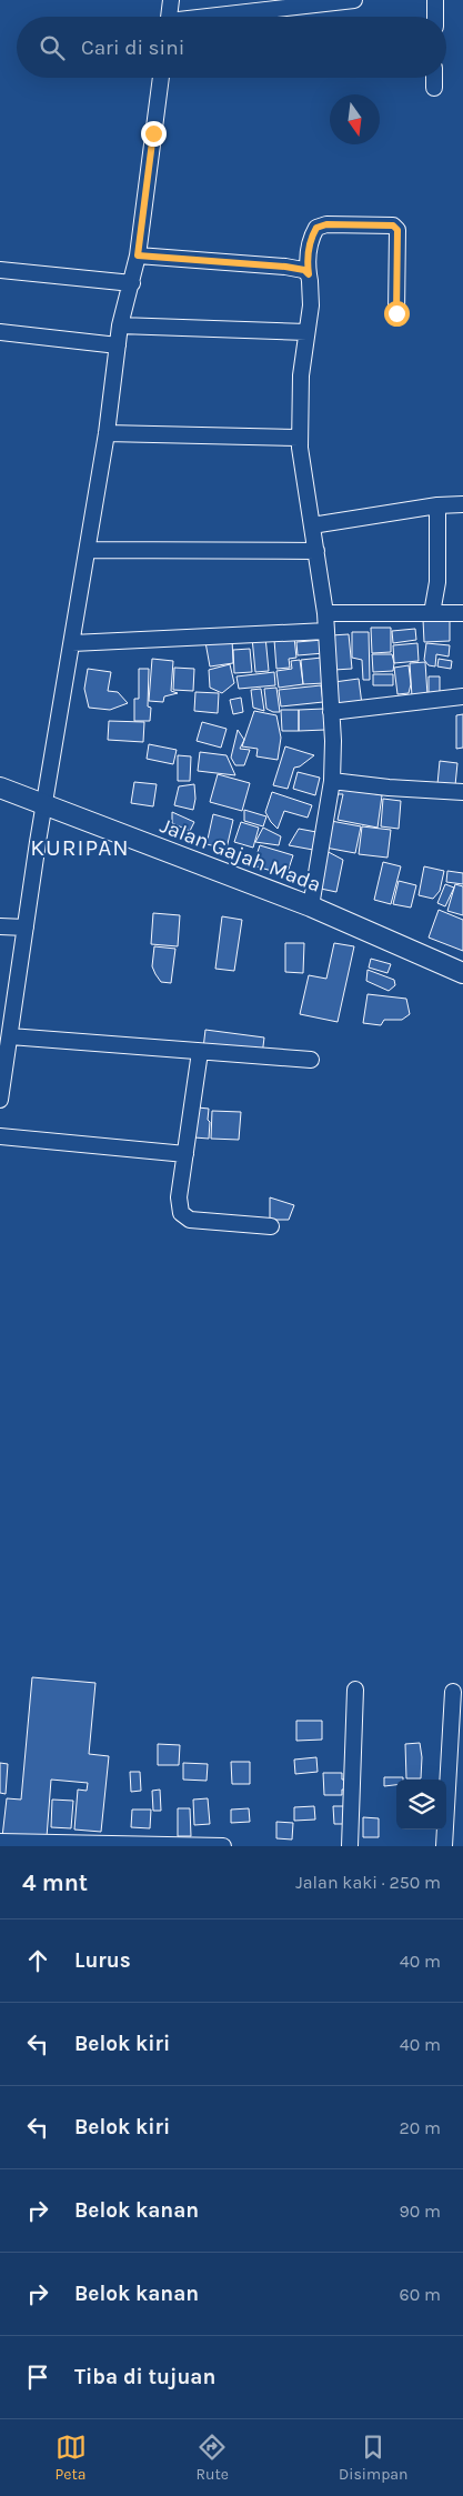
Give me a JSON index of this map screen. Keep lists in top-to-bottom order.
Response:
{
  "streets": {
    "main road": ["Jalan Gajah Mada"]
  },
  "districts": ["KURIPAN"],
  "north": "bottom",
  "page": {
    "search": "Cari di sini",
    "heading": ["4 mnt", "Jalan kaki · 250 m"],
    "list": [
      ["Lurus", "40 m"],
      ["Belok kiri", "40 m"],
      ["Belok kiri", "20 m"],
      ["Belok kanan", "90 m"],
      ["Belok kanan", "60 m"],
      "Tiba di tujuan"
    ],
    "nav": ["Peta", "Rute", "Disimpan"]
  }
}
